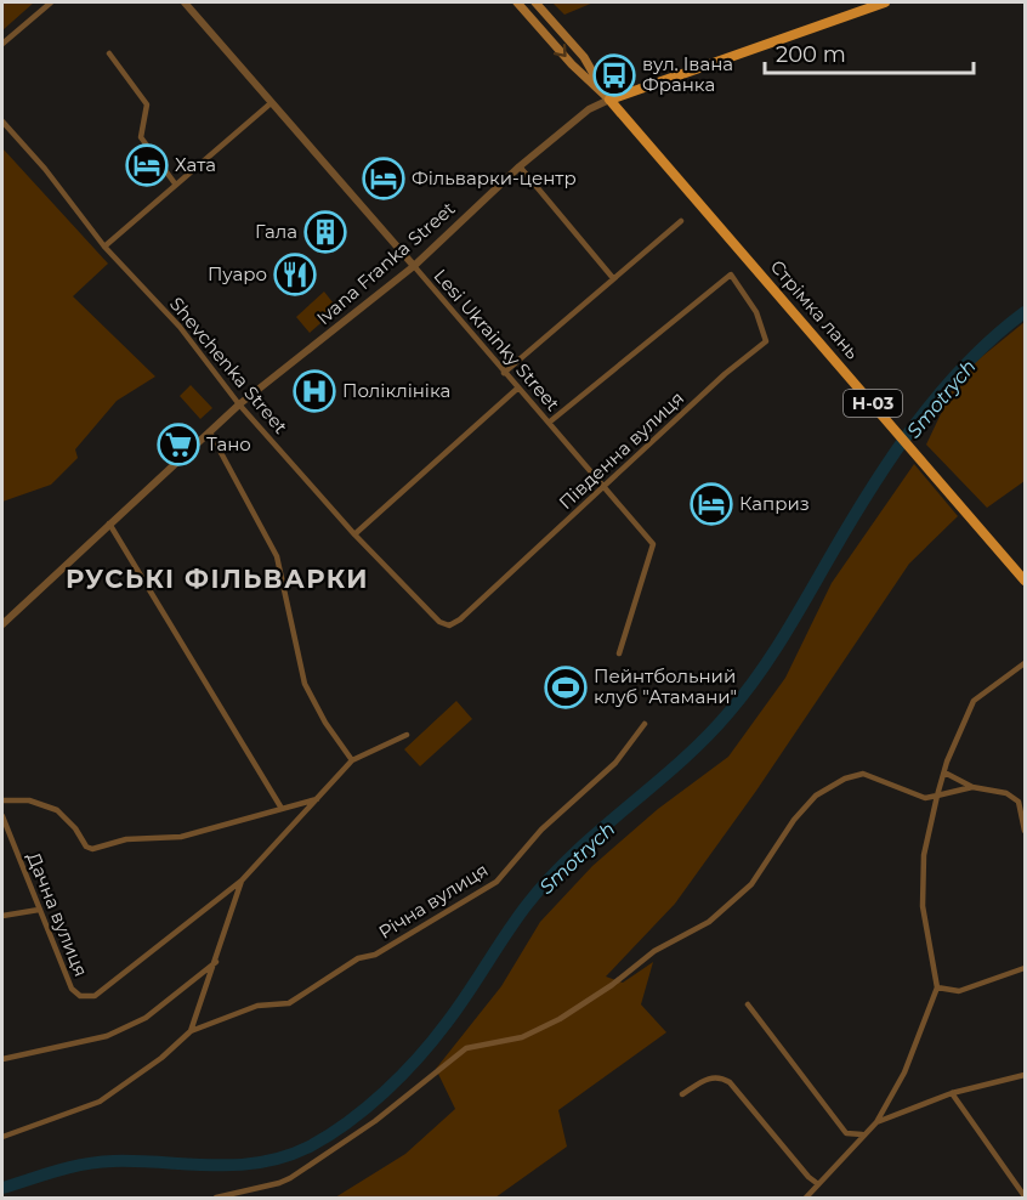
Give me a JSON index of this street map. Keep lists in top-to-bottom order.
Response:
{
  "streets": {
    "main road": ["Ivana Franka Street", "Стрімка лань", "Н-03"],
    "street": [
      "Lesi Ukrainky Street",
      "Shevchenka Street",
      "Південна вулиця",
      "Річна вулиця",
      "Дачна вулиця"
    ]
  },
  "crossings": [
    ["Ivana Franka Street", "Стрімка лань"],
    ["Ivana Franka Street", "Lesi Ukrainky Street"],
    ["Ivana Franka Street", "Shevchenka Street"],
    ["Lesi Ukrainky Street", "Південна вулиця"],
    ["Shevchenka Street", "Південна вулиця"],
    ["Річна вулиця", "Дачна вулиця"]
  ],
  "districts": ["РУСЬКІ ФІЛЬВАРКИ"],
  "water": ["Smotrych"],
  "places": {
    "bus stop": ["вул. Івана Франка"],
    "hotel": ["Хата", "Фільварки-центр", "Каприз"],
    "building": ["Гала"],
    "restaurant": ["Пуаро"],
    "hospital": ["Поліклініка"],
    "supermarket": ["Тано"],
    "sports": ["Пейнтбольний клуб \"Атамани\""]
  },
  "scale_bar": "200 m"
}
